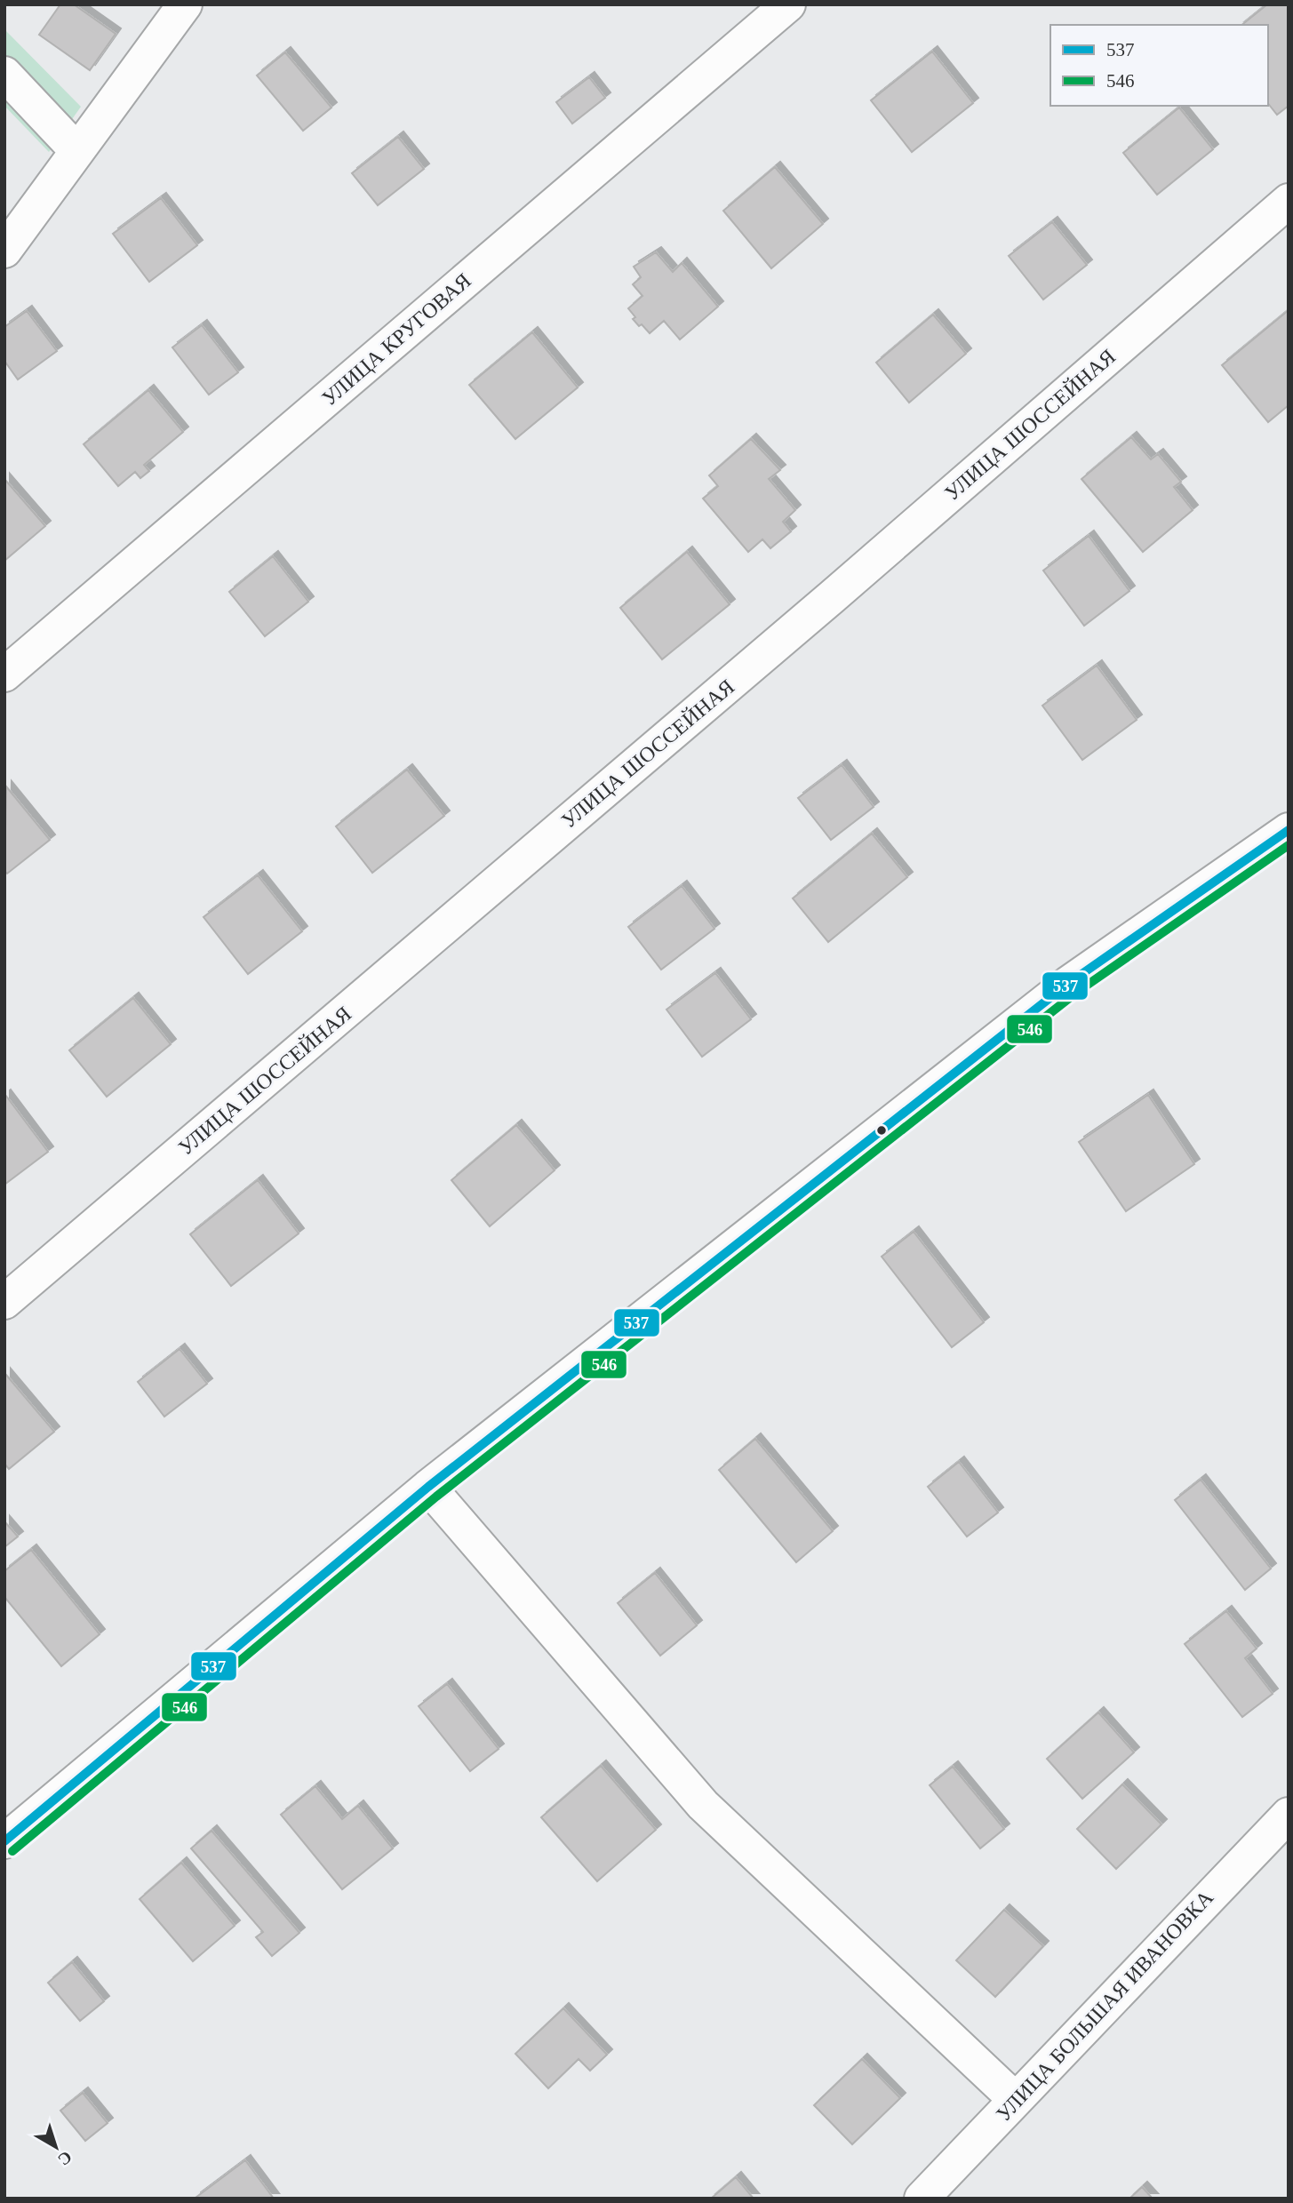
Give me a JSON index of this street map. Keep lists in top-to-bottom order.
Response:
{
  "streets": {
    "street": ["УЛИЦА КРУГОВАЯ", "УЛИЦА ШОССЕЙНАЯ", "УЛИЦА БОЛЬШАЯ ИВАНОВКА"]
  },
  "lines": ["transit line 537", "transit line 546"],
  "legend": ["537", "546"],
  "north": "bottom right"
}
